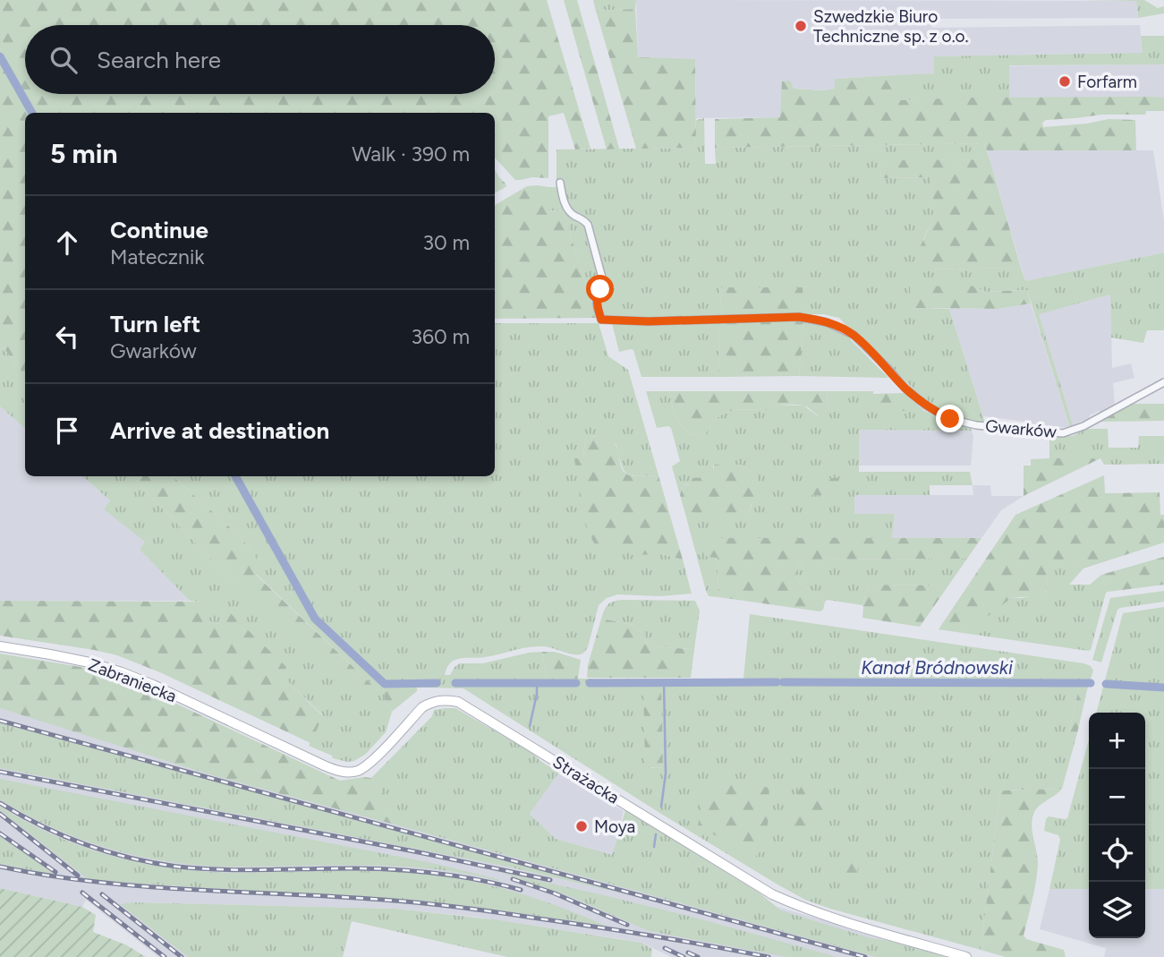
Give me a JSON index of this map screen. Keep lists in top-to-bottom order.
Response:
{
  "streets": {
    "main road": ["Zabraniecka", "Strażacka"],
    "street": ["Gwarków"]
  },
  "crossings": [
    ["Zabraniecka", "Strażacka"]
  ],
  "water": ["Kanał Bródnowski"],
  "places": ["Szwedzkie Biuro Techniczne sp. z o.o.", "Forfarm", "Moya"],
  "page": {
    "search": "Search here",
    "heading": ["5 min", "Walk · 390 m"],
    "list": [
      ["Continue", "Matecznik", "30 m"],
      ["Turn left", "Gwarków", "360 m"],
      "Arrive at destination"
    ],
    "map_buttons": ["+", "−"]
  }
}
